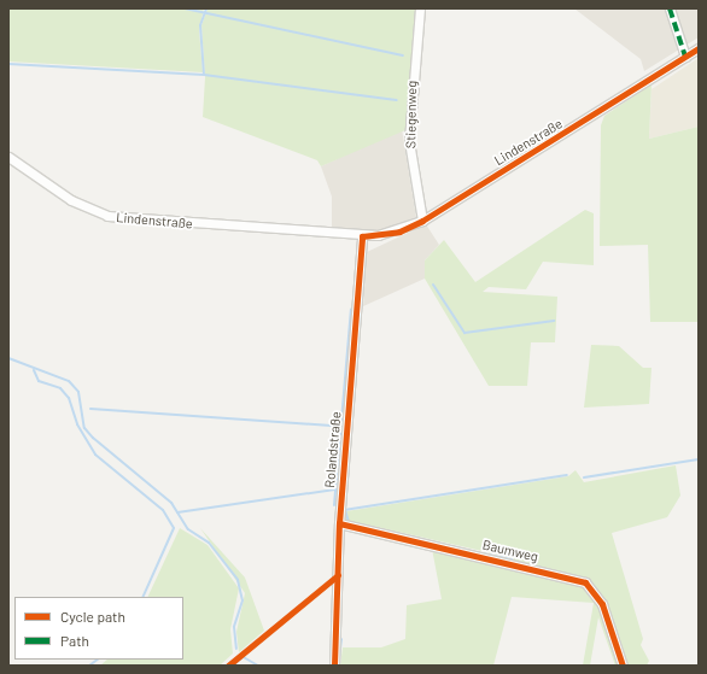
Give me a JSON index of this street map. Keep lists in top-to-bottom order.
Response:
{
  "streets": {
    "street": [
      "Stiegenweg",
      "Lindenstraße",
      "Rolandstraße",
      "Baumweg"
    ]
  },
  "crossings": [
    ["Stiegenweg", "Lindenstraße"],
    ["Lindenstraße", "Rolandstraße"],
    ["Rolandstraße", "Baumweg"]
  ],
  "legend": ["Cycle path", "Path"]
}
